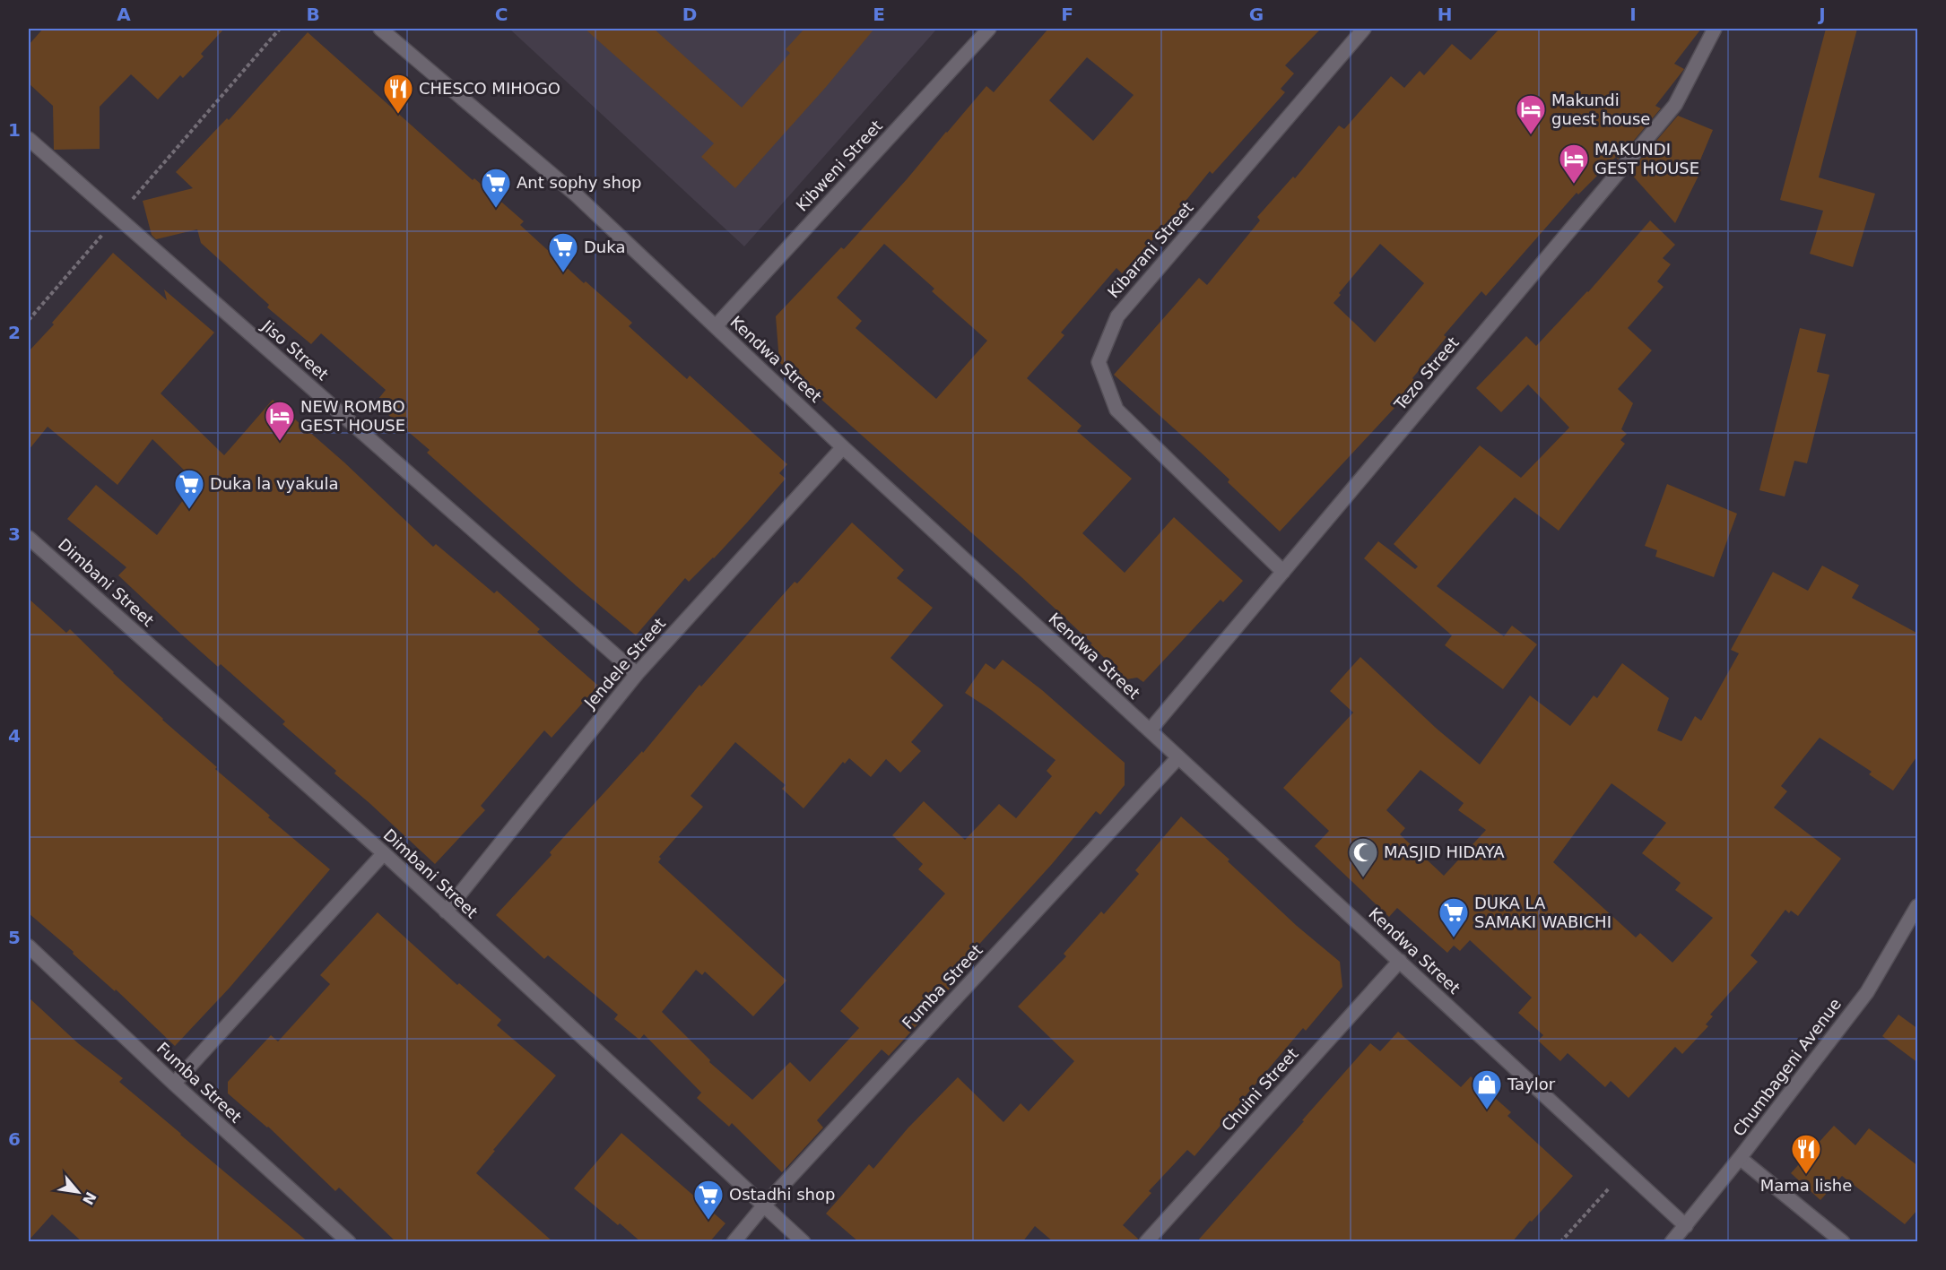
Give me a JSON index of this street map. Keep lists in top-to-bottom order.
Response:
{
  "streets": {
    "street": [
      "Kibweni Street",
      "Kibarani Street",
      "Jiso Street",
      "Kendwa Street",
      "Tezo Street",
      "Dimbani Street",
      "Jendele Street",
      "Fumba Street",
      "Chumbageni Avenue",
      "Chuini Street"
    ]
  },
  "crossings": [
    ["Kibweni Street", "Kendwa Street"],
    ["Kibarani Street", "Tezo Street"],
    ["Jiso Street", "Jendele Street"],
    ["Kendwa Street", "Tezo Street"],
    ["Kendwa Street", "Jendele Street"],
    ["Kendwa Street", "Fumba Street"],
    ["Kendwa Street", "Chumbageni Avenue"],
    ["Kendwa Street", "Chuini Street"],
    ["Dimbani Street", "Jendele Street"],
    ["Dimbani Street", "Fumba Street"]
  ],
  "places": {
    "restaurant": ["CHESCO MIHOGO", "Mama lishe"],
    "hotel": ["Makundi guest house", "MAKUNDI GEST HOUSE", "NEW ROMBO GEST HOUSE"],
    "supermarket": [
      "Ant sophy shop",
      "Duka",
      "Duka la vyakula",
      "DUKA LA SAMAKI WABICHI",
      "Ostadhi shop"
    ],
    "mosque": ["MASJID HIDAYA"],
    "shop": ["Taylor"]
  },
  "north": "bottom right",
  "grid": {
    "columns": [
      "A",
      "B",
      "C",
      "D",
      "E",
      "F",
      "G",
      "H",
      "I",
      "J"
    ],
    "rows": [
      "1",
      "2",
      "3",
      "4",
      "5",
      "6"
    ]
  }
}
